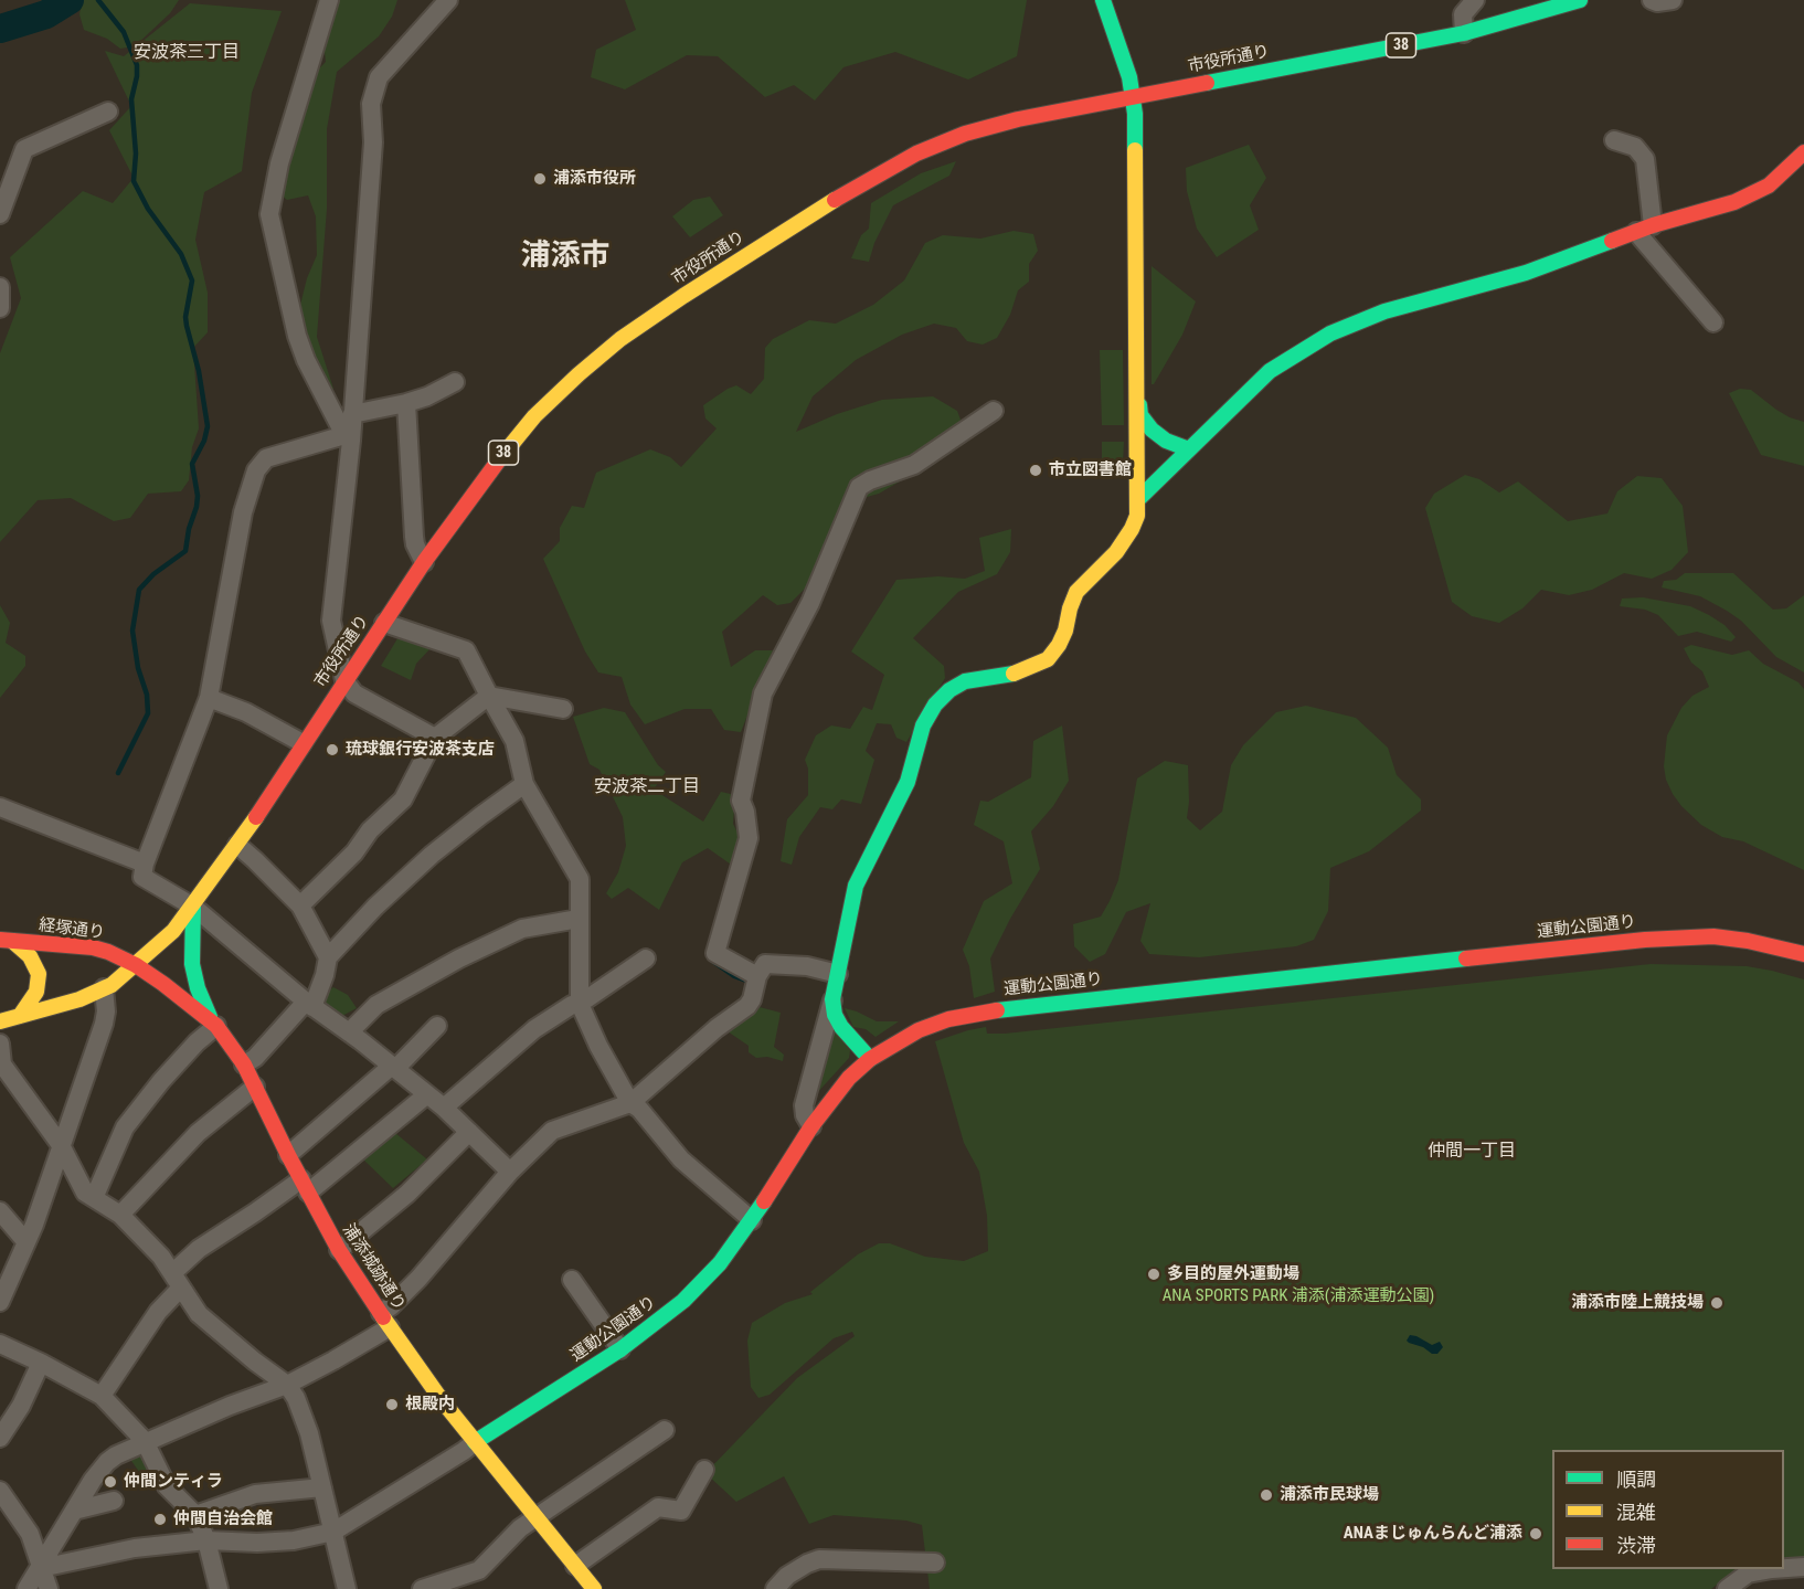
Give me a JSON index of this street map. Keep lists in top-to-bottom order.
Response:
{
  "streets": {
    "street": [
      "38",
      "市役所通り",
      "運動公園通り",
      "経塚通り",
      "浦添城跡通り"
    ]
  },
  "crossings": [
    ["38", "市役所通り"],
    ["38", "経塚通り"],
    ["38", "浦添城跡通り"],
    ["市役所通り", "経塚通り"],
    ["市役所通り", "浦添城跡通り"],
    ["運動公園通り", "浦添城跡通り"],
    ["経塚通り", "浦添城跡通り"]
  ],
  "districts": [
    "安波茶三丁目",
    "浦添市",
    "安波茶二丁目",
    "仲間一丁目"
  ],
  "parks": ["ANA SPORTS PARK 浦添(浦添運動公園)"],
  "places": [
    "浦添市役所",
    "市立図書館",
    "琉球銀行安波茶支店",
    "多目的屋外運動場",
    "浦添市陸上競技場",
    "根殿内",
    "仲間ンティラ",
    "浦添市民球場",
    "仲間自治会館",
    "ANAまじゅんらんど浦添"
  ],
  "legend": ["順調", "混雑", "渋滞"]
}
